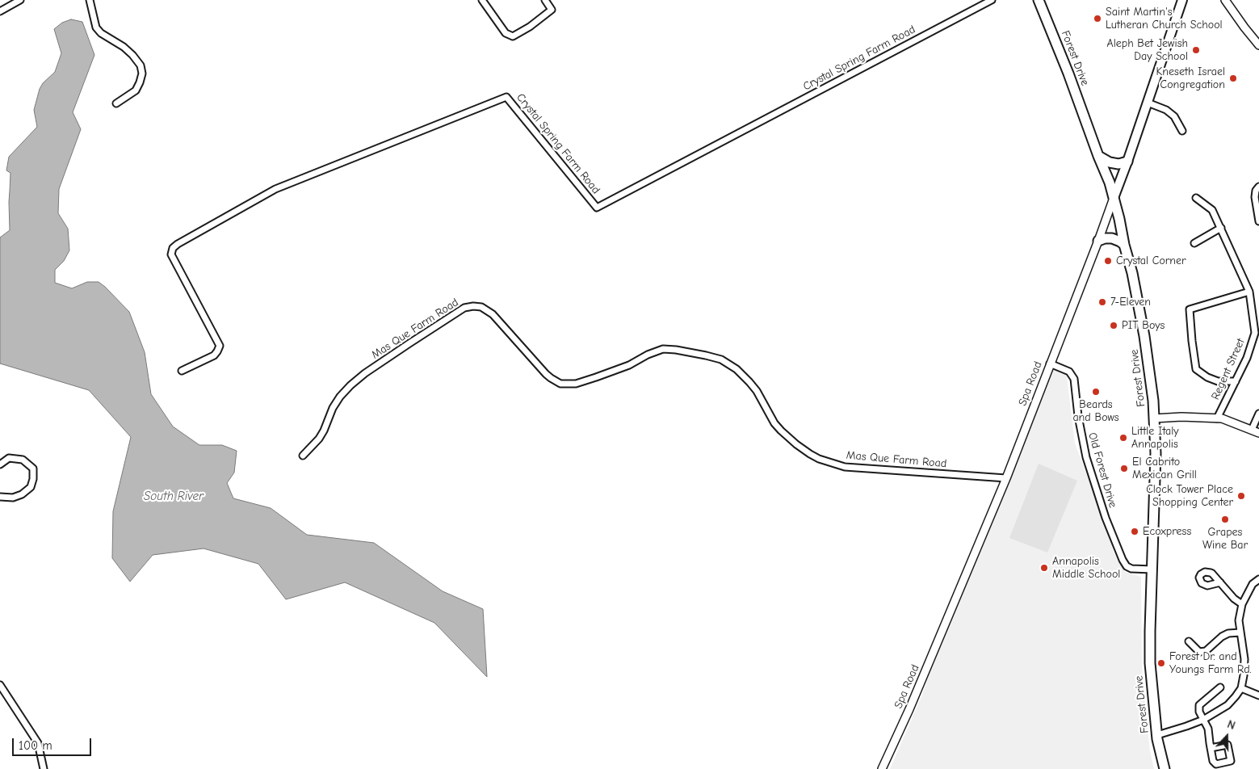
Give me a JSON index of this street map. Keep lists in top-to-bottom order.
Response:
{
  "streets": {
    "main road": ["Forest Drive", "Spa Road"],
    "street": [
      "Crystal Spring Farm Road",
      "Mas Que Farm Road",
      "Regent Street",
      "Old Forest Drive"
    ]
  },
  "crossings": [
    ["Forest Drive", "Spa Road"],
    ["Forest Drive", "Old Forest Drive"],
    ["Mas Que Farm Road", "Spa Road"],
    ["Spa Road", "Old Forest Drive"]
  ],
  "water": ["South River"],
  "places": [
    "Saint Martin's Lutheran Church School",
    "Aleph Bet Jewish Day School",
    "Kneseth Israel Congregation",
    "Crystal Corner",
    "7-Eleven",
    "PIT Boys",
    "Beards and Bows",
    "Little Italy Annapolis",
    "El Cabrito Mexican Grill",
    "Clock Tower Place Shopping Center",
    "Grapes Wine Bar",
    "Ecoxpress",
    "Annapolis Middle School",
    "Forest Dr. and Youngs Farm Rd."
  ],
  "scale_bar": "100 m",
  "north": "top"
}
